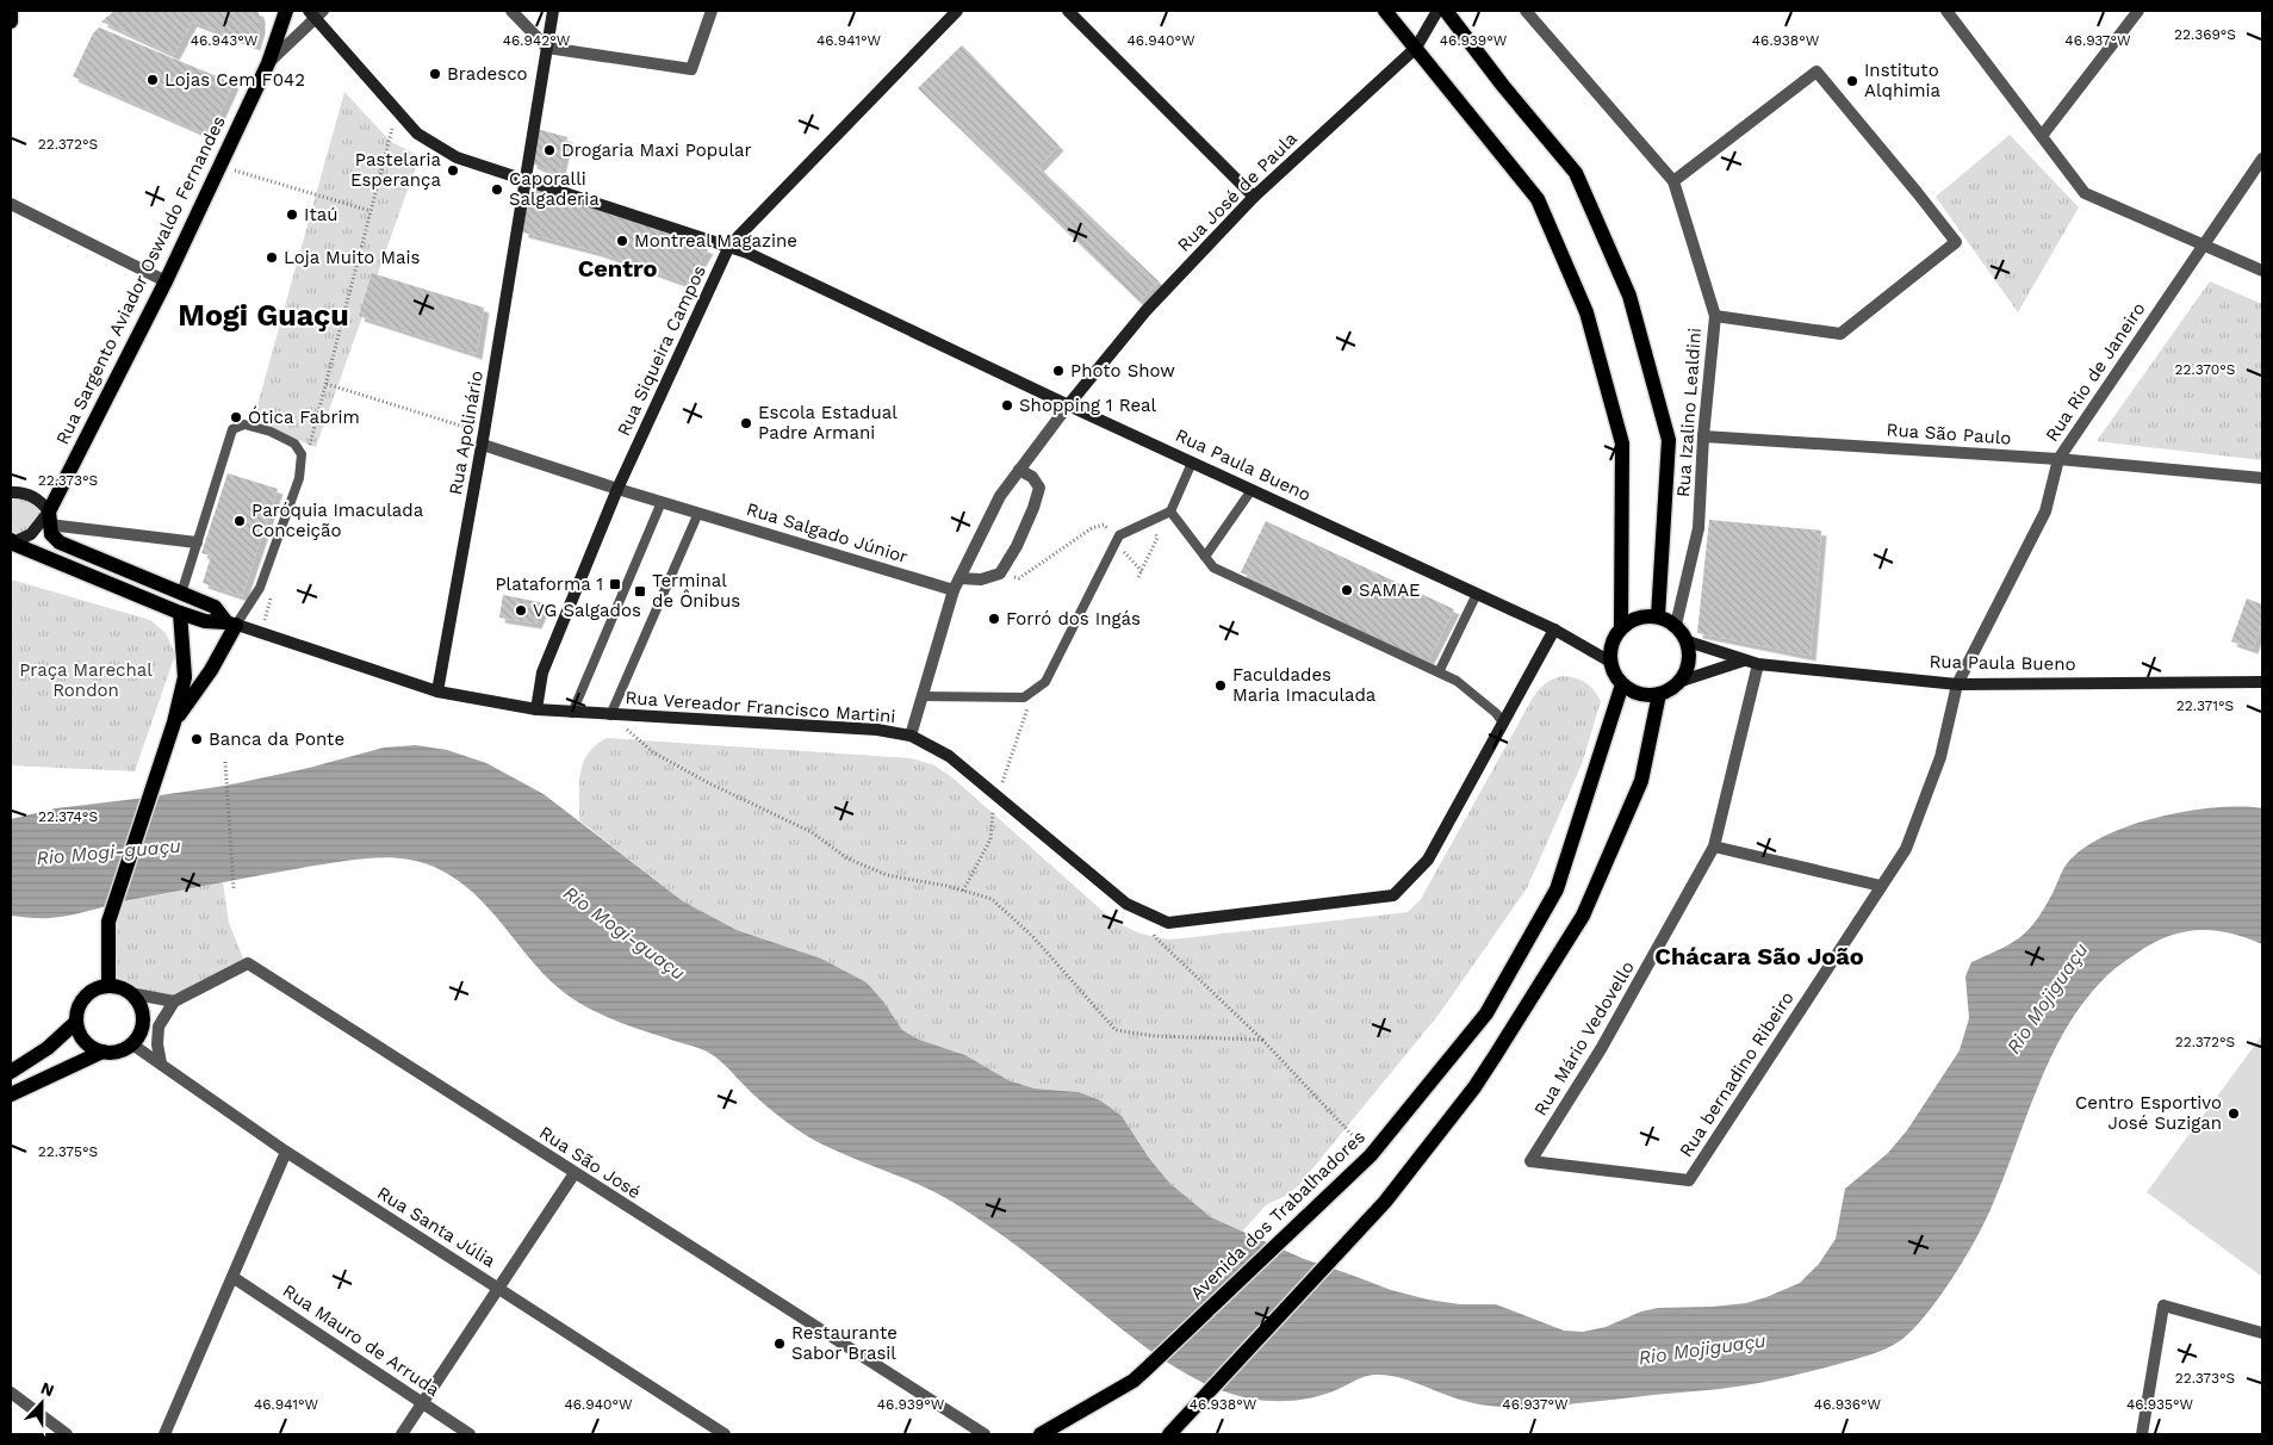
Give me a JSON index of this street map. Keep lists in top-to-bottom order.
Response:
{
  "streets": {
    "main road": [
      "Rua José de Paula",
      "Rua Sargento Aviador Oswaldo Fernandes",
      "Rua Siqueira Campos",
      "Rua Apolinário",
      "Rua Paula Bueno",
      "Rua Vereador Francisco Martini",
      "Avenida dos Trabalhadores"
    ],
    "street": [
      "Rua Rio de Janeiro",
      "Rua Izalino Lealdini",
      "Rua São Paulo",
      "Rua Salgado Júnior",
      "Rua Mário Vedovello",
      "Rua bernadino Ribeiro",
      "Rua São José",
      "Rua Santa Júlia",
      "Rua Mauro de Arruda"
    ]
  },
  "crossings": [
    ["Rua José de Paula", "Rua Paula Bueno"],
    ["Rua Siqueira Campos", "Rua Paula Bueno"],
    ["Rua Siqueira Campos", "Rua Salgado Júnior"],
    ["Rua Siqueira Campos", "Rua Vereador Francisco Martini"],
    ["Rua Rio de Janeiro", "Rua São Paulo"],
    ["Rua Rio de Janeiro", "Rua Paula Bueno"],
    ["Rua Rio de Janeiro", "Rua bernadino Ribeiro"],
    ["Rua Izalino Lealdini", "Rua São Paulo"],
    ["Rua Izalino Lealdini", "Rua Paula Bueno"],
    ["Rua Izalino Lealdini", "Avenida dos Trabalhadores"],
    ["Rua Apolinário", "Rua Paula Bueno"],
    ["Rua Apolinário", "Rua Salgado Júnior"],
    ["Rua Apolinário", "Rua Vereador Francisco Martini"],
    ["Rua Paula Bueno", "Rua Vereador Francisco Martini"],
    ["Rua Paula Bueno", "Rua Mário Vedovello"],
    ["Rua Paula Bueno", "Rua bernadino Ribeiro"],
    ["Rua Paula Bueno", "Avenida dos Trabalhadores"],
    ["Rua Mário Vedovello", "Rua bernadino Ribeiro"]
  ],
  "districts": ["Centro", "Mogi Guaçu", "Chácara São João"],
  "water": ["Rio Mogi-guaçu", "Rio Mojiguaçu"],
  "parks": ["Praça Marechal Rondon"],
  "places": {
    "other": [
      "Bradesco",
      "Lojas Cem F042",
      "Instituto Alqhimia",
      "Drogaria Maxi Popular",
      "Pastelaria Esperança",
      "Caporalli Salgaderia",
      "Itaú",
      "Montreal Magazine",
      "Loja Muito Mais",
      "Photo Show",
      "Shopping 1 Real",
      "Ótica Fabrim",
      "Escola Estadual Padre Armani",
      "Paróquia Imaculada Conceição",
      "SAMAE",
      "VG Salgados",
      "Forró dos Ingás",
      "Faculdades Maria Imaculada",
      "Banca da Ponte",
      "Centro Esportivo José Suzigan",
      "Restaurante Sabor Brasil"
    ],
    "transit": ["Plataforma 1", "Terminal de Ônibus"]
  },
  "north": "top",
  "coordinates": [
    "22.369°S",
    "46.942°W",
    "46.943°W",
    "46.941°W",
    "46.940°W",
    "46.939°W",
    "46.938°W",
    "46.937°W",
    "22.372°S",
    "22.370°S",
    "22.373°S",
    "22.371°S",
    "22.374°S",
    "22.375°S",
    "46.936°W",
    "46.935°W"
  ]
}
